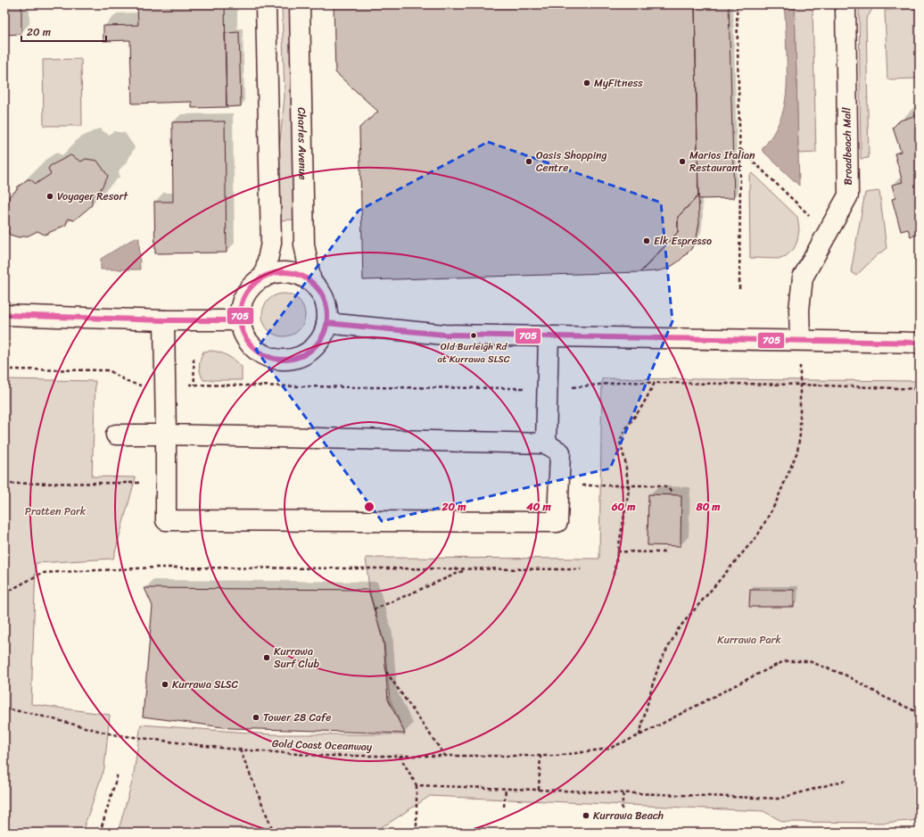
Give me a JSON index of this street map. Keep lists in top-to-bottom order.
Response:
{
  "streets": {
    "street": ["Charles Avenue", "Broadbeach Mall"],
    "path": ["Gold Coast Oceanway"]
  },
  "parks": ["Pratten Park", "Kurrawa Park"],
  "places": [
    "MyFitness",
    "Oasis Shopping Centre",
    "Marios Italian Restaurant",
    "Voyager Resort",
    "Elk Espresso",
    "Old Burleigh Rd at Kurrawa SLSC",
    "Kurrawa Surf Club",
    "Kurrawa SLSC",
    "Tower 28 Cafe",
    "Kurrawa Beach"
  ],
  "lines": ["transit line 705"],
  "scale_bar": "20 m",
  "rings": [
    "20 m",
    "40 m",
    "60 m",
    "80 m"
  ]
}
